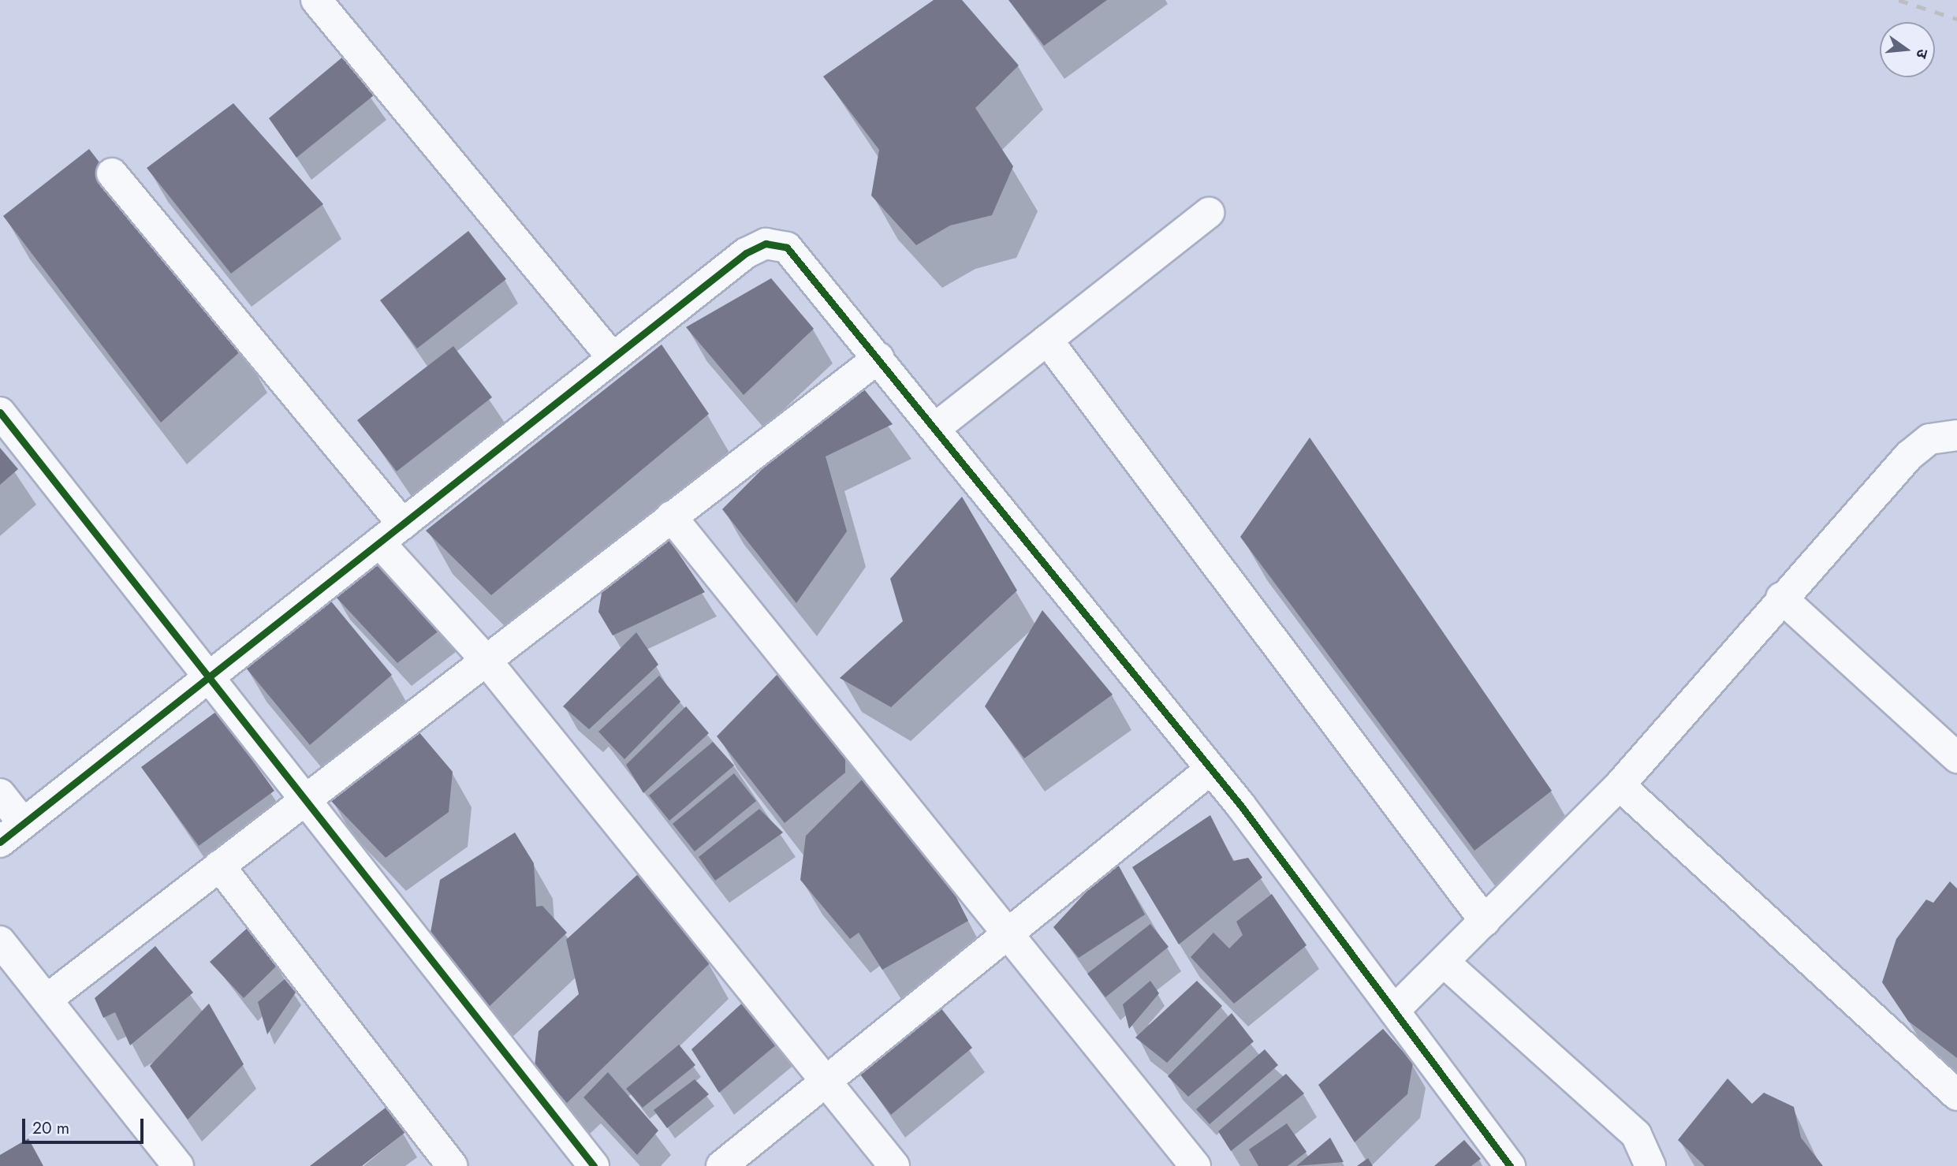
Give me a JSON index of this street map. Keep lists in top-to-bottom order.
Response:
{
  "scale_bar": "20 m",
  "north": "right"
}
